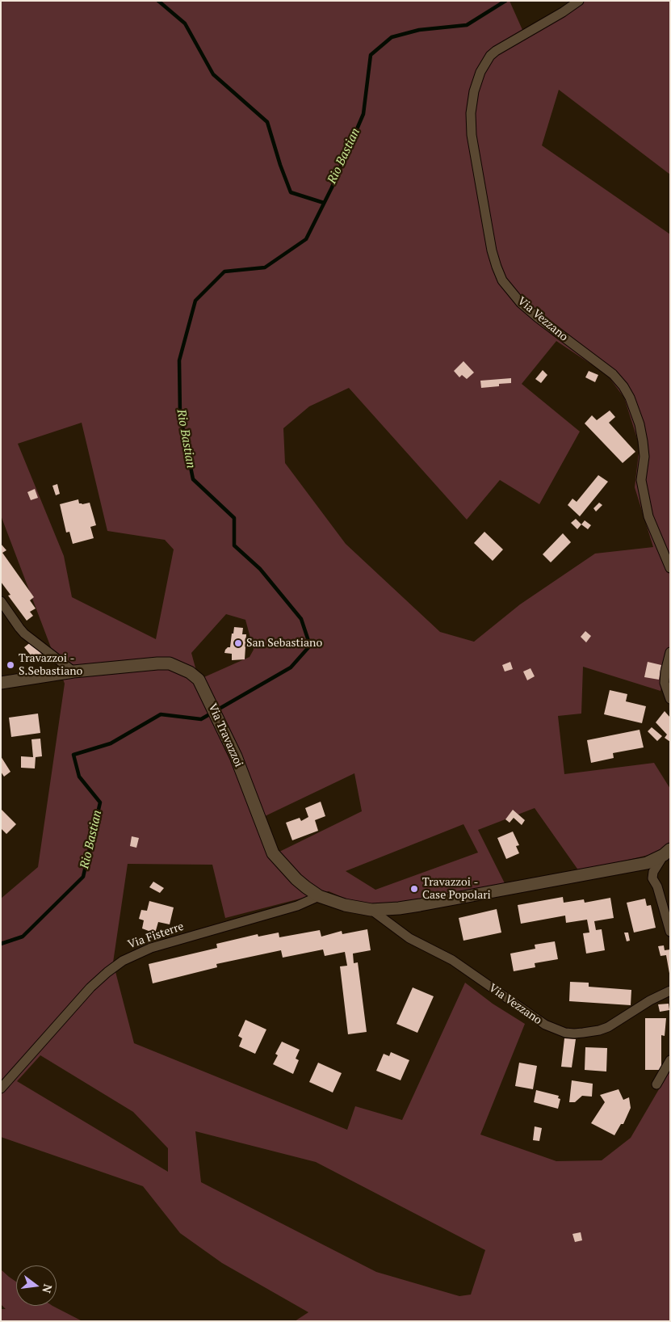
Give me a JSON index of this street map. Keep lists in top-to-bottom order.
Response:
{
  "streets": {
    "street": ["Via Vezzano", "Via Travazzoi", "Via Fisterre"]
  },
  "crossings": [
    ["Via Vezzano", "Via Travazzoi"],
    ["Via Vezzano", "Via Fisterre"],
    ["Via Travazzoi", "Via Fisterre"]
  ],
  "water": ["Rio Bastian"],
  "places": ["San Sebastiano", "Travazzoi - S.Sebastiano", "Travazzoi - Case Popolari"],
  "north": "right"
}
